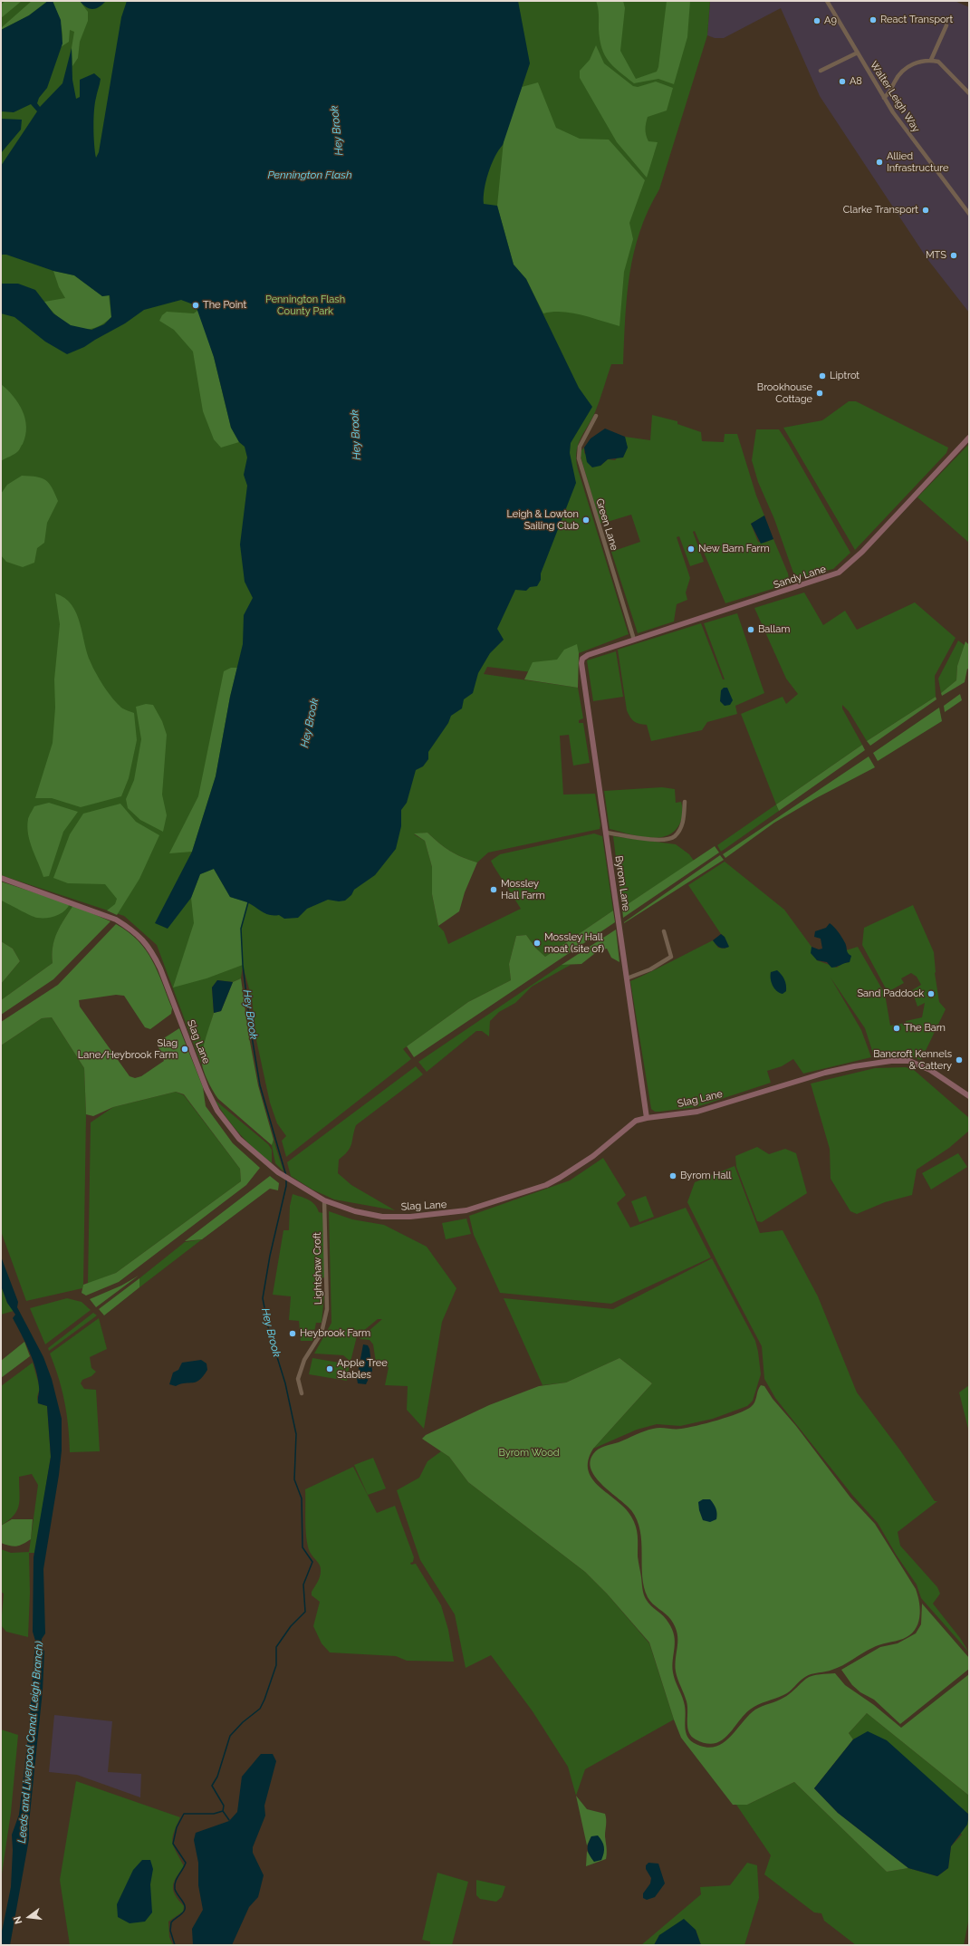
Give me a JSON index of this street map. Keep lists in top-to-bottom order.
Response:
{
  "streets": {
    "street": [
      "Walter Leigh Way",
      "Green Lane",
      "Sandy Lane",
      "Byrom Lane",
      "Slag Lane",
      "Lightshaw Croft"
    ]
  },
  "crossings": [
    ["Green Lane", "Sandy Lane"],
    ["Sandy Lane", "Byrom Lane"],
    ["Byrom Lane", "Slag Lane"],
    ["Slag Lane", "Lightshaw Croft"]
  ],
  "water": ["Hey Brook", "Pennington Flash", "Leeds and Liverpool Canal (Leigh Branch)"],
  "parks": ["Pennington Flash County Park", "Byrom Wood"],
  "places": [
    "React Transport",
    "A9",
    "A8",
    "Allied Infrastructure",
    "Clarke Transport",
    "MTS",
    "The Point",
    "Liptrot",
    "Brookhouse Cottage",
    "Leigh & Lowton Sailing Club",
    "New Barn Farm",
    "Ballam",
    "Mossley Hall Farm",
    "Mossley Hall moat (site of)",
    "Sand Paddock",
    "The Barn",
    "Slag Lane/Heybrook Farm",
    "Bancroft Kennels & Cattery",
    "Byrom Hall",
    "Heybrook Farm",
    "Apple Tree Stables"
  ],
  "north": "left"
}
